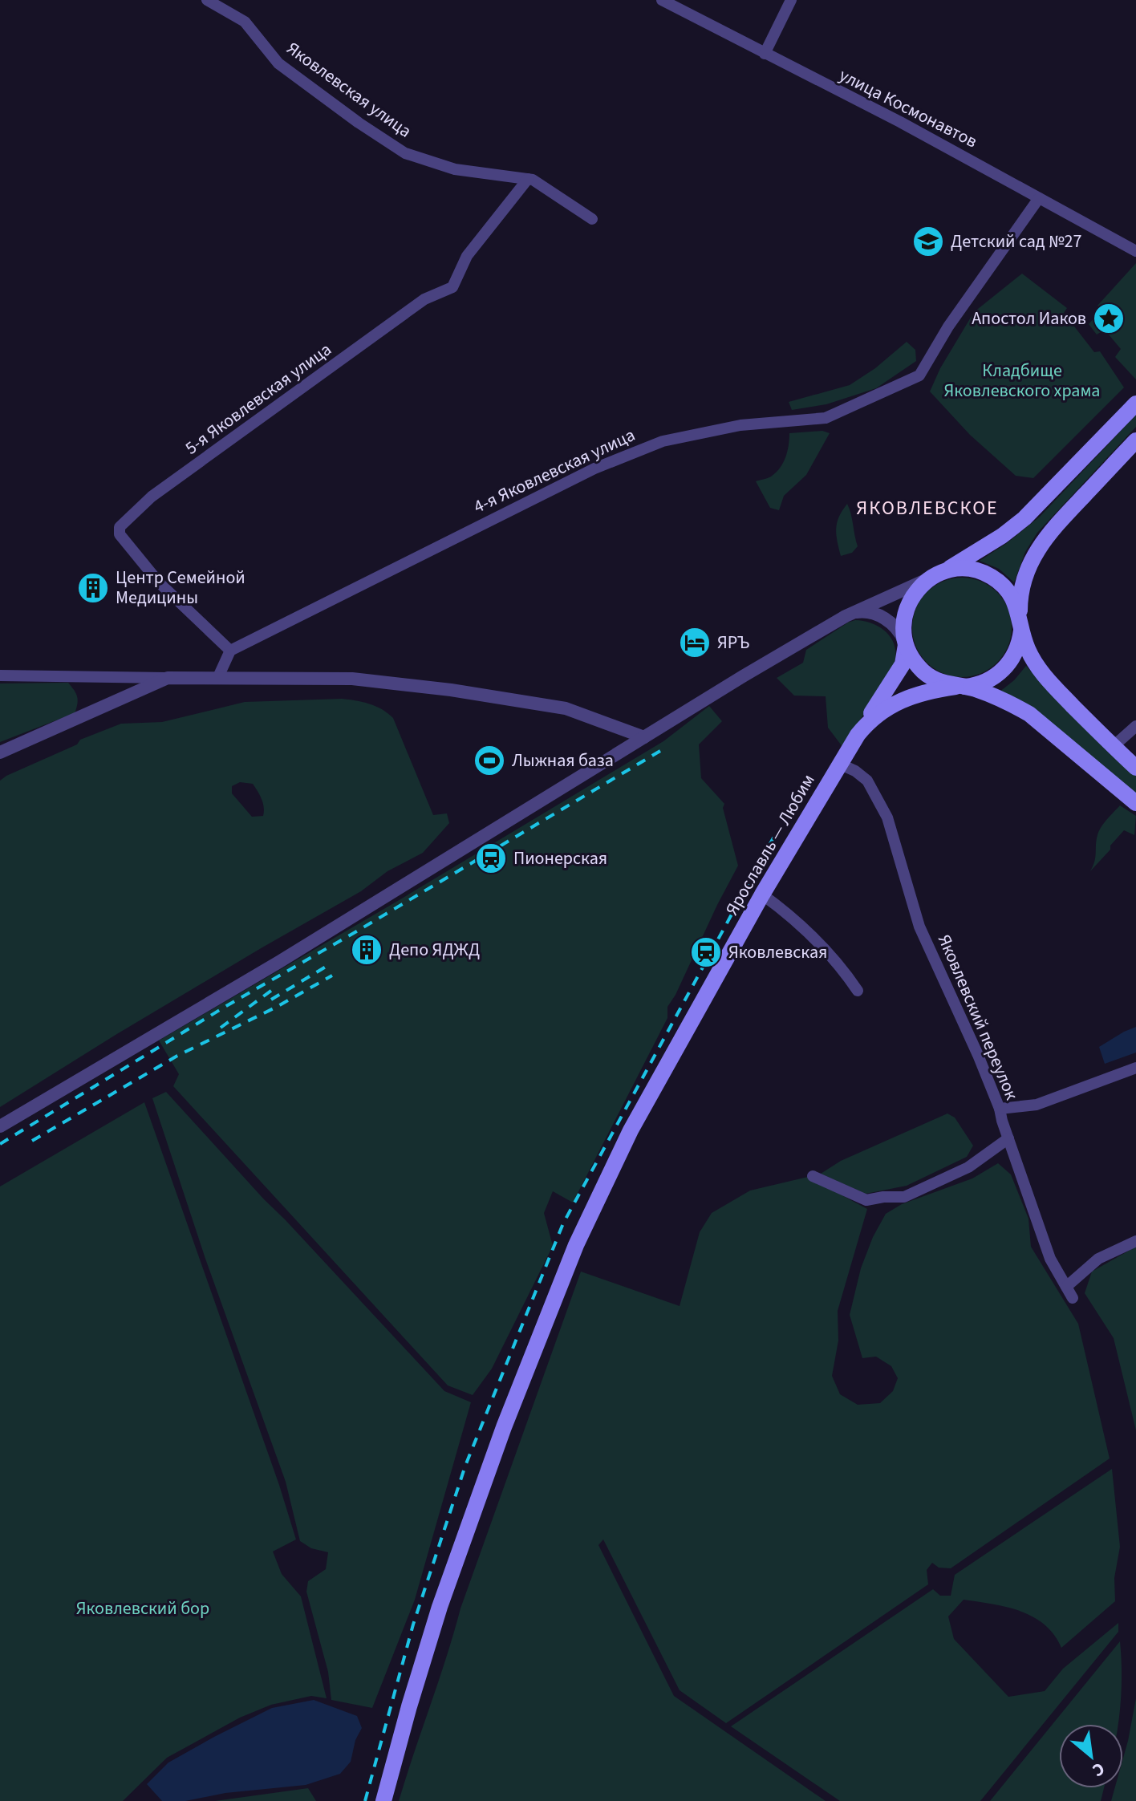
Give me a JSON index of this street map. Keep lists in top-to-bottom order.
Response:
{
  "streets": {
    "main road": ["Ярославль — Любим"],
    "street": [
      "Яковлевская улица",
      "улица Космонавтов",
      "5-я Яковлевская улица",
      "4-я Яковлевская улица",
      "Яковлевский переулок"
    ]
  },
  "crossings": [
    ["Яковлевская улица", "5-я Яковлевская улица"],
    ["улица Космонавтов", "4-я Яковлевская улица"],
    ["5-я Яковлевская улица", "4-я Яковлевская улица"],
    ["Ярославль — Любим", "Яковлевский переулок"]
  ],
  "districts": ["ЯКОВЛЕВСКОЕ"],
  "parks": ["Кладбище Яковлевского храма", "Яковлевский бор"],
  "places": {
    "school or university": ["Детский сад №27"],
    "place": ["Апостол Иаков"],
    "building": ["Центр Семейной Медицины", "Депо ЯДЖД"],
    "hotel": ["ЯРЪ"],
    "sports": ["Лыжная база"],
    "station": ["Пионерская", "Яковлевская"]
  },
  "north": "bottom right"
}
